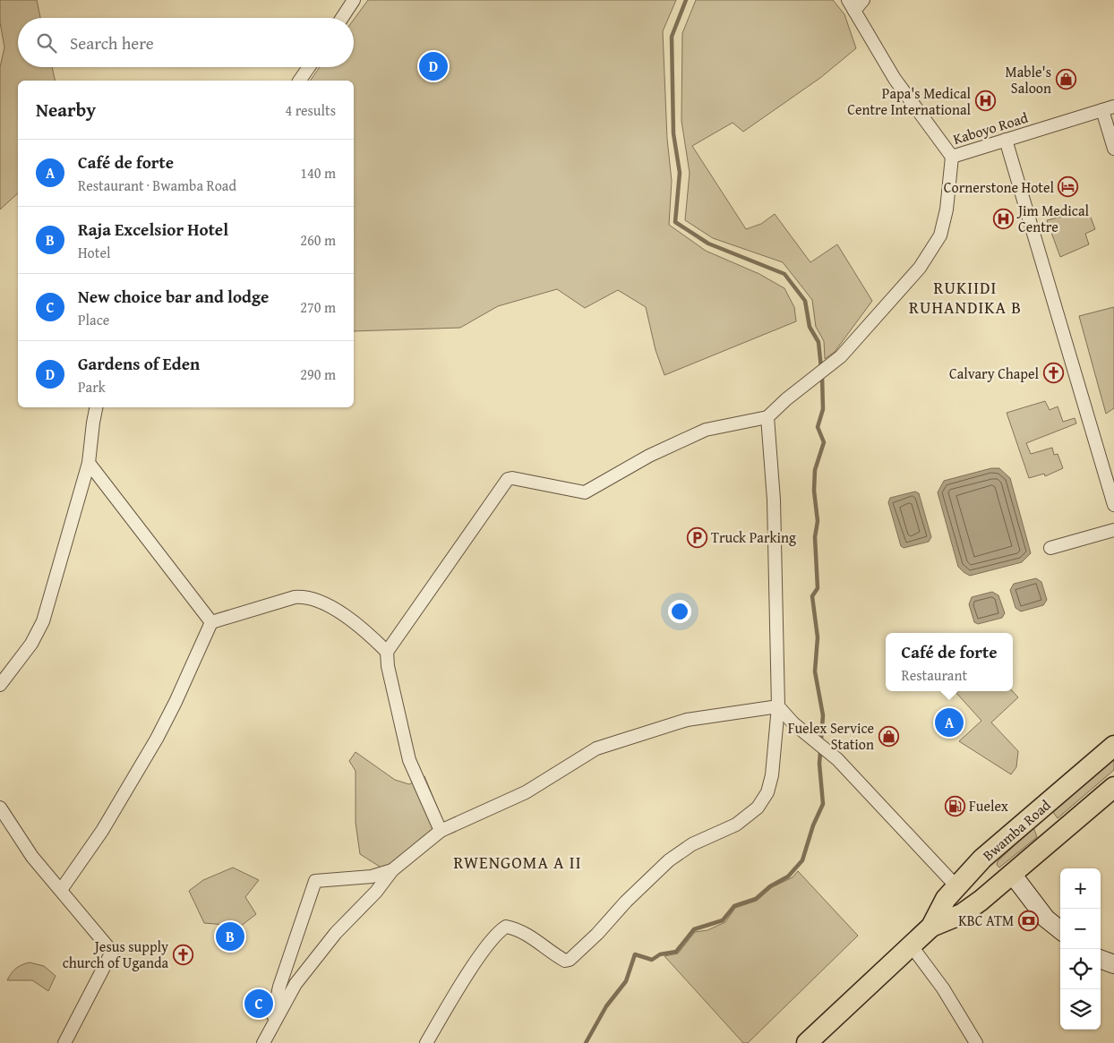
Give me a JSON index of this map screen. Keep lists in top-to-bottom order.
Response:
{
  "streets": {
    "main road": ["Bwamba Road"],
    "street": ["Kaboyo Road"]
  },
  "districts": ["RUKIIDI RUHANDIKA B", "RWENGOMA A II"],
  "places": {
    "shop": ["Mable's Saloon", "Fuelex Service Station"],
    "hospital": ["Papa's Medical Centre International", "Jim Medical Centre"],
    "hotel": ["Cornerstone Hotel"],
    "church": ["Calvary Chapel", "Jesus supply church of Uganda"],
    "parking": ["Truck Parking"],
    "fuel station": ["Fuelex"],
    "bank": ["KBC ATM"]
  },
  "page": {
    "search": "Search here",
    "pins": [
      "D",
      "A",
      "B",
      "C"
    ],
    "heading": ["Nearby", "4 results"],
    "list": [
      {
        "mark": "A",
        "name": "Café de forte",
        "note": "Restaurant · Bwamba Road",
        "value": "140 m"
      },
      {
        "mark": "B",
        "name": "Raja Excelsior Hotel",
        "note": "Hotel",
        "value": "260 m"
      },
      {
        "mark": "C",
        "name": "New choice bar and lodge",
        "note": "Place",
        "value": "270 m"
      },
      {
        "mark": "D",
        "name": "Gardens of Eden",
        "note": "Park",
        "value": "290 m"
      }
    ],
    "popup": ["Café de forte", "Restaurant"],
    "map_buttons": ["+", "−"]
  }
}
